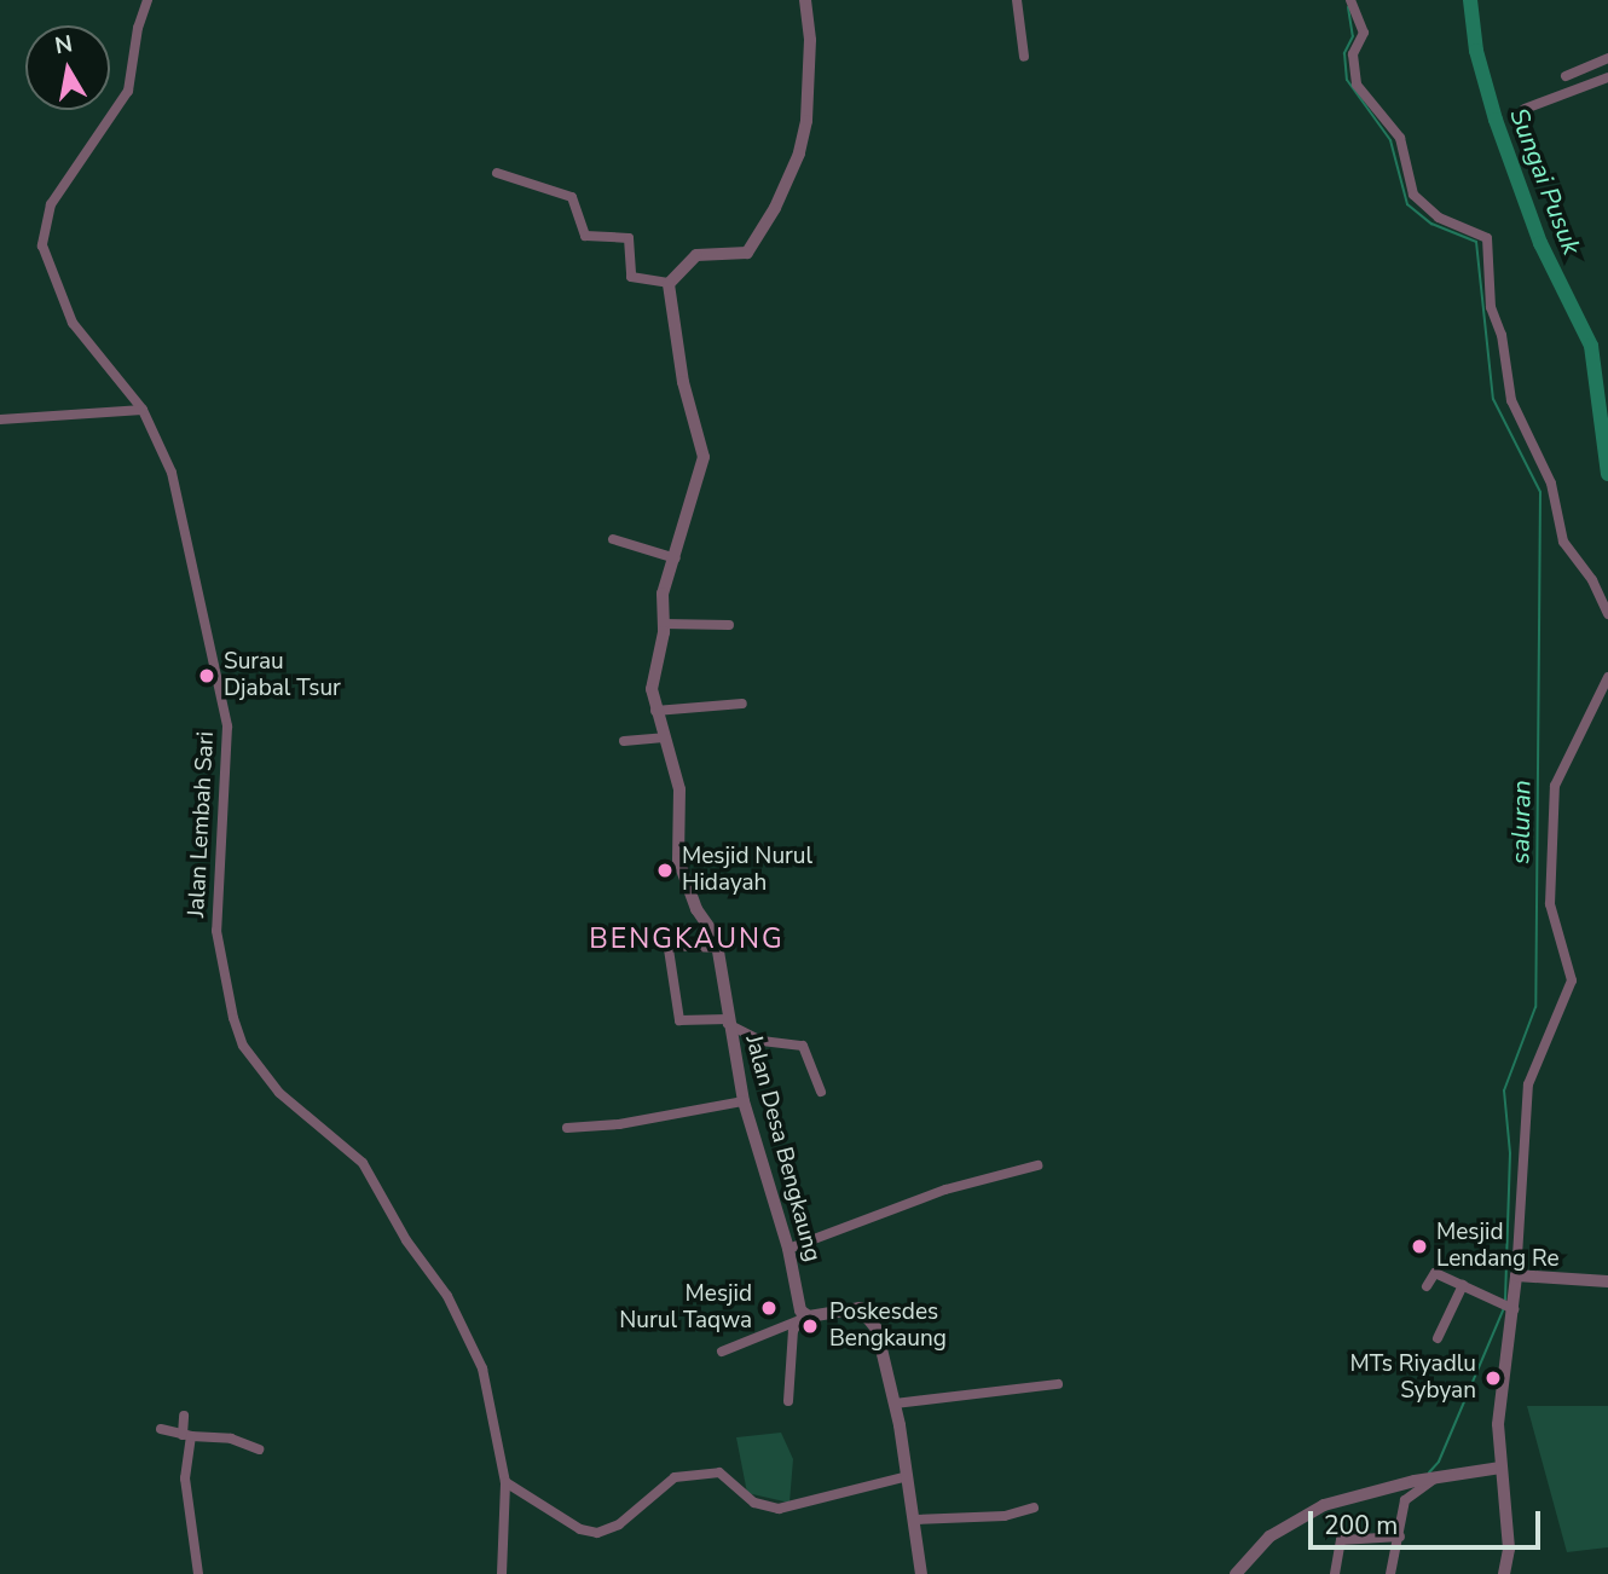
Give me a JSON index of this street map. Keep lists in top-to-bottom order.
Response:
{
  "streets": {
    "street": ["Jalan Lembah Sari", "Jalan Desa Bengkaung"]
  },
  "districts": ["BENGKAUNG"],
  "water": ["Sungai Pusuk", "saluran"],
  "places": [
    "Surau Djabal Tsur",
    "Mesjid Nurul Hidayah",
    "Mesjid Lendang Re",
    "Mesjid Nurul Taqwa",
    "Poskesdes Bengkaung",
    "MTs Riyadlu Sybyan"
  ],
  "scale_bar": "200 m",
  "north": "top"
}
